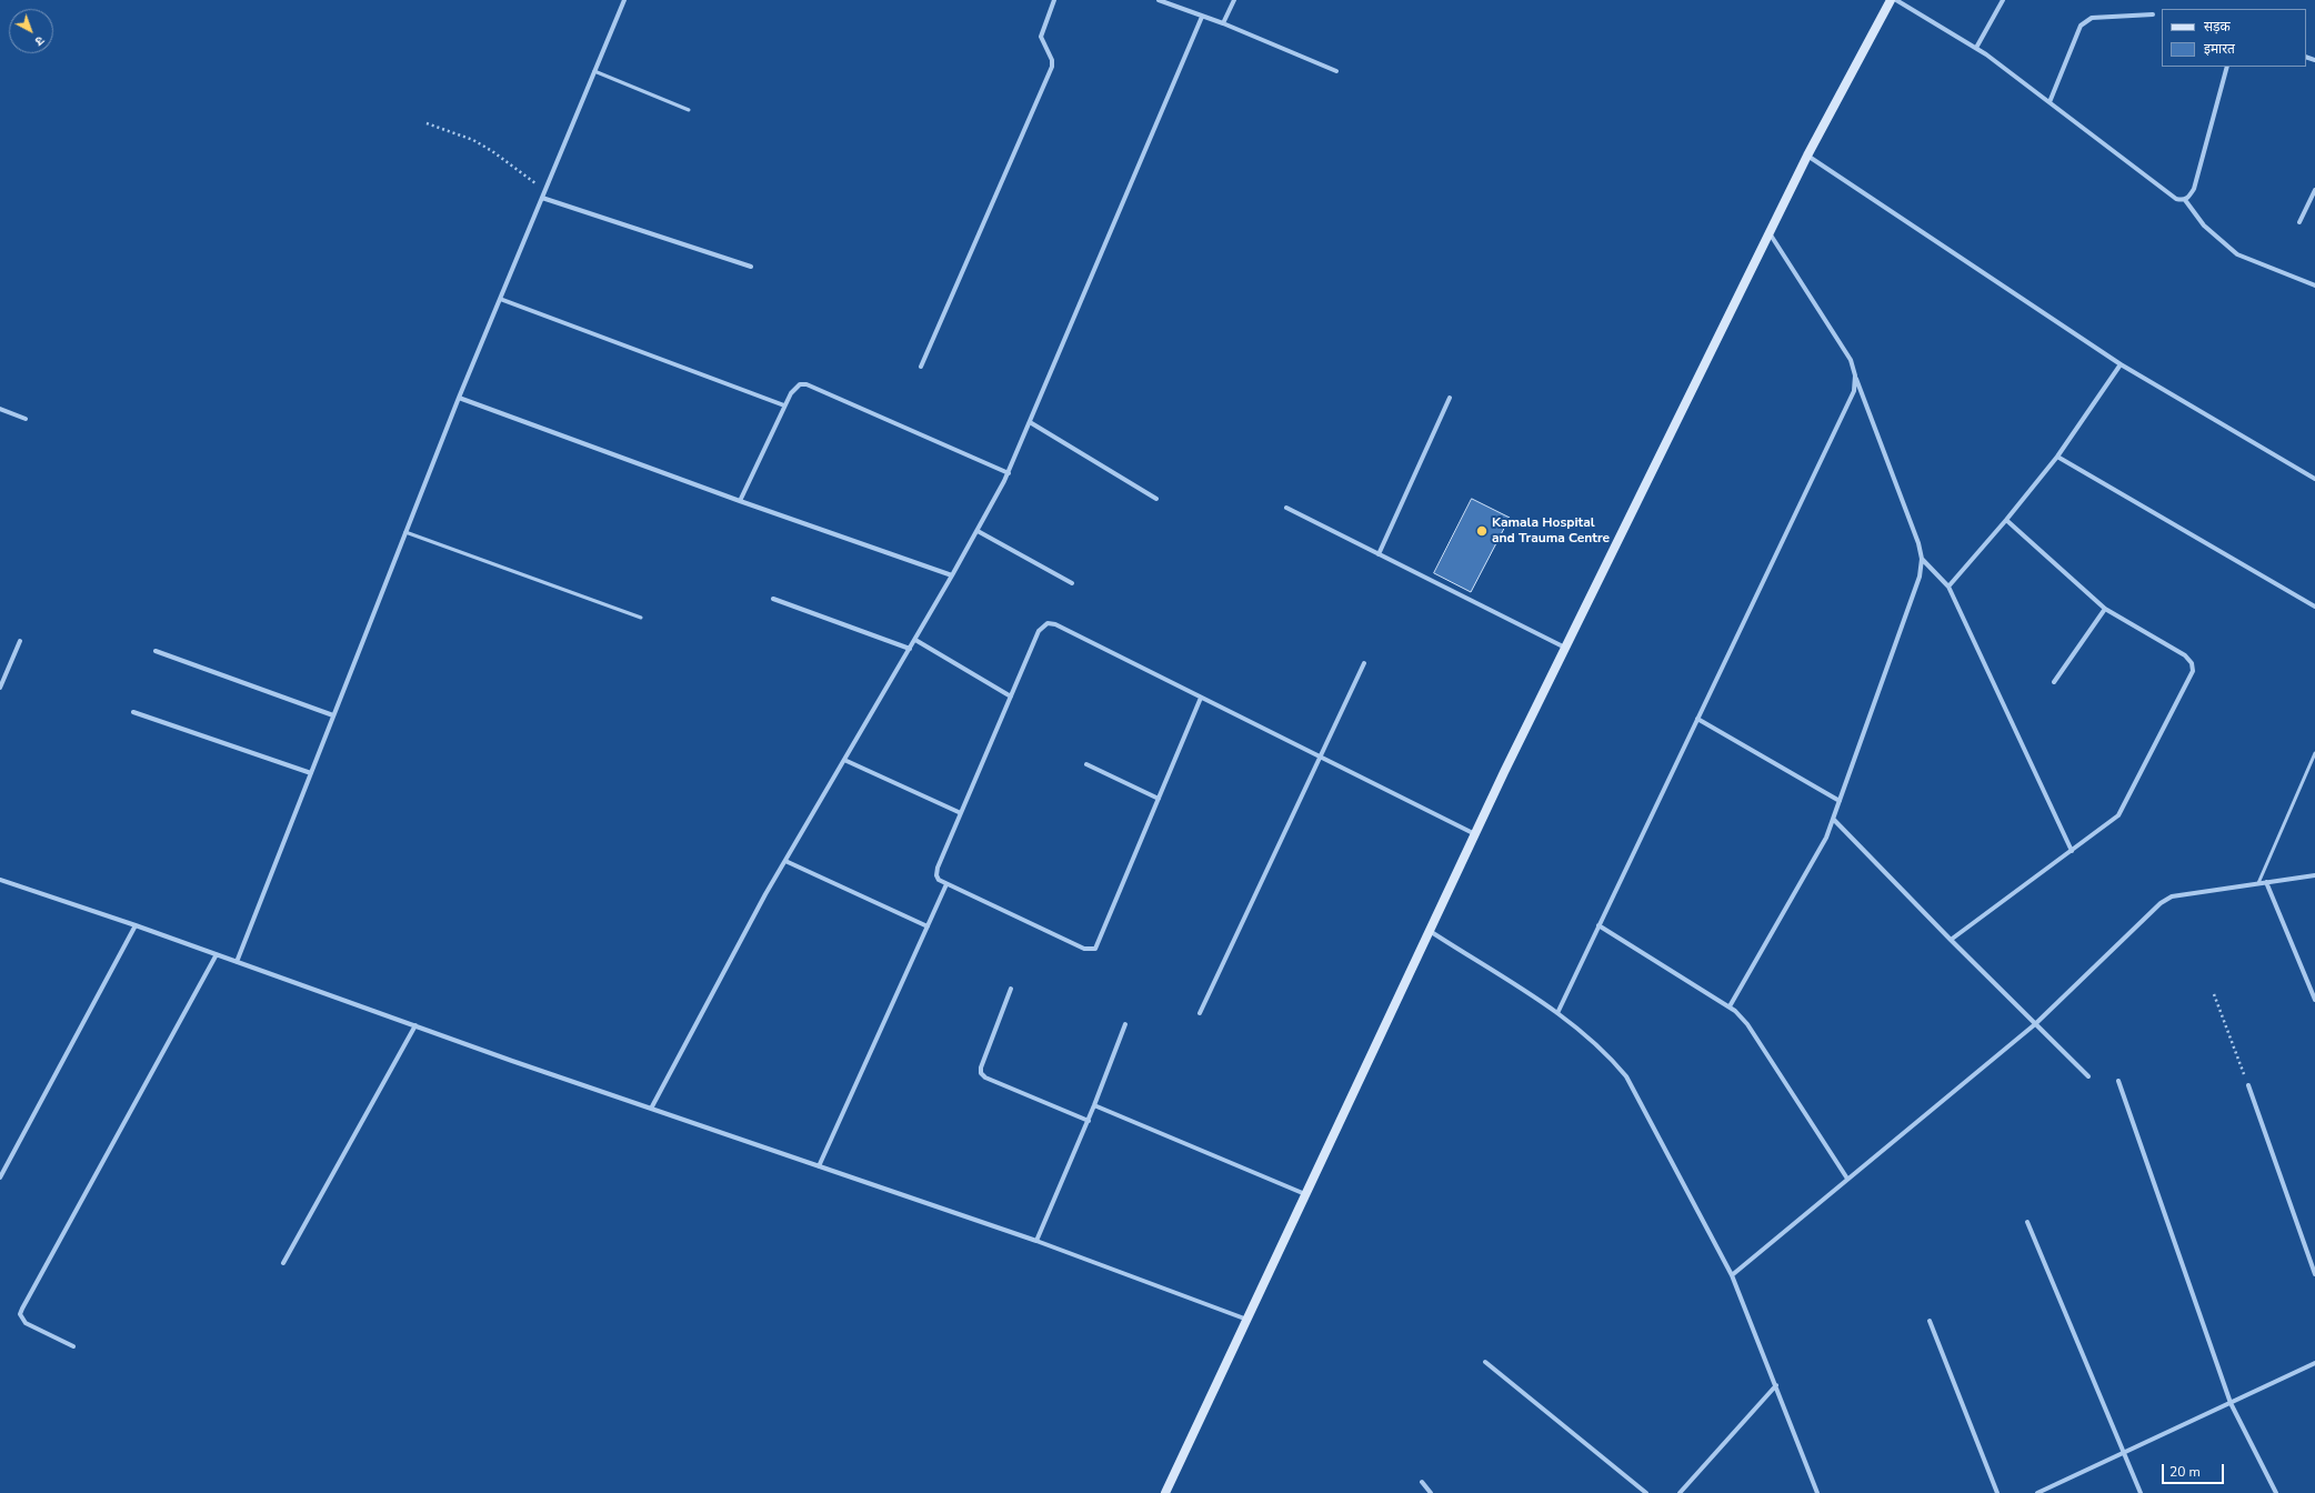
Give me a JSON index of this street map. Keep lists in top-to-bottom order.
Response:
{
  "places": ["Kamala Hospital and Trauma Centre"],
  "legend": ["सड़क", "इमारत"],
  "scale_bar": "20 m",
  "north": "bottom right"
}
